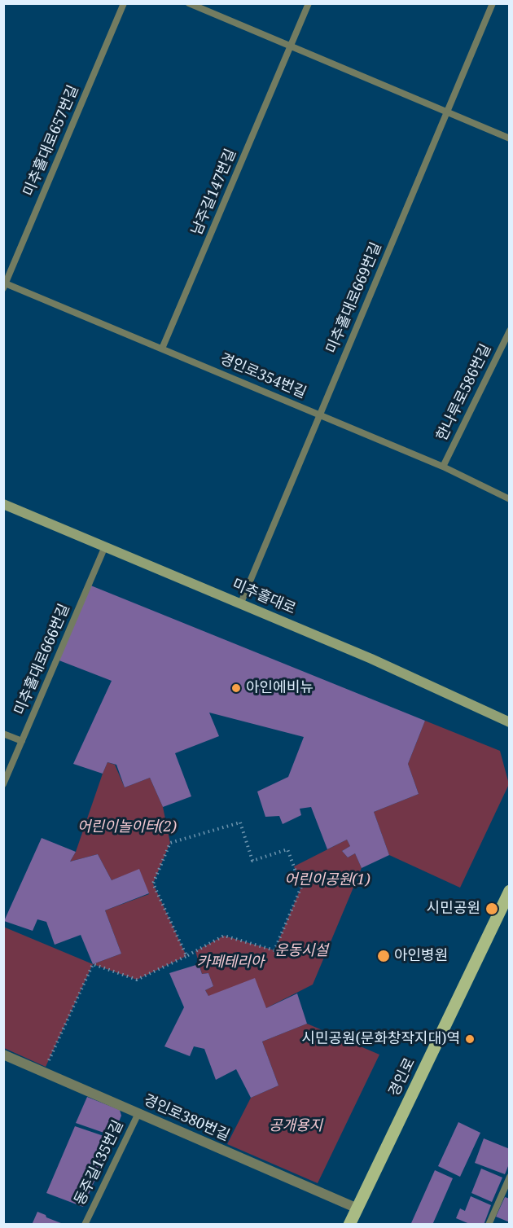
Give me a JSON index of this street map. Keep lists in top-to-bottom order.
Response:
{
  "streets": {
    "main road": ["미추홀대로", "경인로"],
    "street": ["경인로380번길"],
    "lane": [
      "미추홀대로657번길",
      "남주길147번길",
      "미추홀대로669번길",
      "경인로354번길",
      "한나루로586번길",
      "미추홀대로666번길",
      "동주길135번길"
    ]
  },
  "crossings": [
    ["미추홀대로657번길", "경인로354번길"],
    ["남주길147번길", "경인로354번길"],
    ["미추홀대로669번길", "경인로354번길"],
    ["미추홀대로669번길", "미추홀대로"],
    ["경인로354번길", "한나루로586번길"],
    ["미추홀대로", "미추홀대로666번길"],
    ["경인로", "경인로380번길"],
    ["경인로380번길", "동주길135번길"]
  ],
  "parks": [
    "어린이놀이터(2)",
    "어린이공원(1)",
    "운동시설",
    "카페테리아",
    "공개용지"
  ],
  "places": [
    "아인에비뉴",
    "시민공원",
    "아인병원",
    "시민공원(문화창작지대)역"
  ]
}
